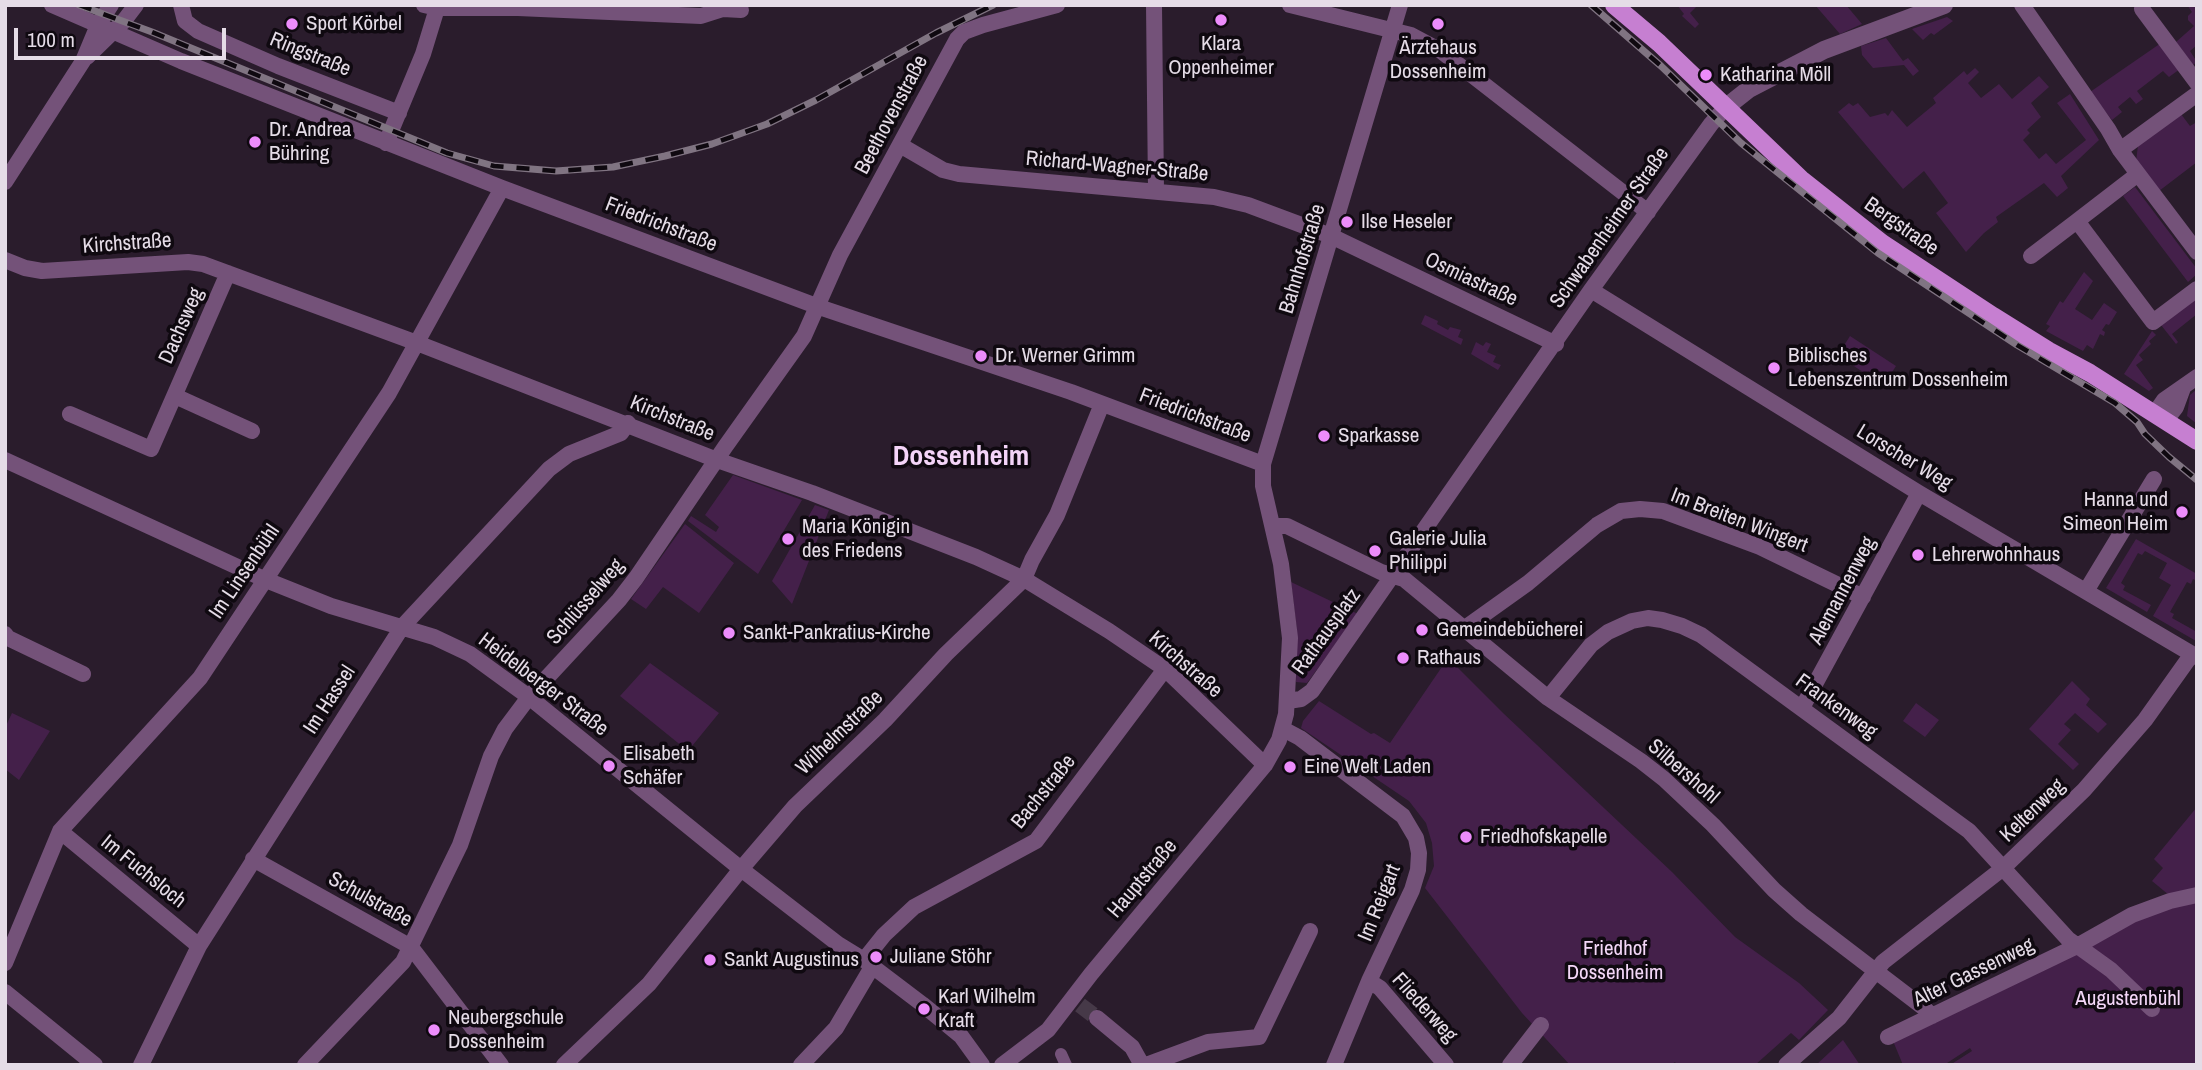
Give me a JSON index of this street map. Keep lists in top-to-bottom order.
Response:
{
  "streets": {
    "main road": ["Bergstraße"],
    "street": [
      "Ringstraße",
      "Beethovenstraße",
      "Richard-Wagner-Straße",
      "Friedrichstraße",
      "Schwabenheimer Straße",
      "Kirchstraße",
      "Bahnhofstraße",
      "Osmiastraße",
      "Dachsweg",
      "Lorscher Weg",
      "Im Breiten Wingert",
      "Im Linsenbühl",
      "Alemannenweg",
      "Schlüsselweg",
      "Rathausplatz",
      "Heidelberger Straße",
      "Im Hassel",
      "Frankenweg",
      "Wilhelmstraße",
      "Silbershohl",
      "Bachstraße",
      "Keltenweg",
      "Im Fuchsloch",
      "Hauptstraße",
      "Schulstraße",
      "Im Reigart",
      "Alter Gassenweg",
      "Fliederweg"
    ]
  },
  "crossings": [
    ["Beethovenstraße", "Richard-Wagner-Straße"],
    ["Beethovenstraße", "Friedrichstraße"],
    ["Beethovenstraße", "Schlüsselweg"],
    ["Richard-Wagner-Straße", "Bahnhofstraße"],
    ["Richard-Wagner-Straße", "Osmiastraße"],
    ["Friedrichstraße", "Bahnhofstraße"],
    ["Friedrichstraße", "Im Linsenbühl"],
    ["Friedrichstraße", "Schlüsselweg"],
    ["Friedrichstraße", "Wilhelmstraße"],
    ["Bergstraße", "Schwabenheimer Straße"],
    ["Schwabenheimer Straße", "Osmiastraße"],
    ["Schwabenheimer Straße", "Lorscher Weg"],
    ["Schwabenheimer Straße", "Rathausplatz"],
    ["Schwabenheimer Straße", "Silbershohl"],
    ["Kirchstraße", "Dachsweg"],
    ["Kirchstraße", "Im Linsenbühl"],
    ["Kirchstraße", "Schlüsselweg"],
    ["Kirchstraße", "Im Hassel"],
    ["Kirchstraße", "Wilhelmstraße"],
    ["Kirchstraße", "Bachstraße"],
    ["Kirchstraße", "Hauptstraße"],
    ["Bahnhofstraße", "Osmiastraße"],
    ["Bahnhofstraße", "Rathausplatz"],
    ["Lorscher Weg", "Alemannenweg"],
    ["Lorscher Weg", "Keltenweg"],
    ["Im Breiten Wingert", "Alemannenweg"],
    ["Im Breiten Wingert", "Silbershohl"],
    ["Im Linsenbühl", "Heidelberger Straße"],
    ["Im Linsenbühl", "Im Fuchsloch"],
    ["Alemannenweg", "Frankenweg"],
    ["Schlüsselweg", "Heidelberger Straße"],
    ["Schlüsselweg", "Schulstraße"],
    ["Rathausplatz", "Silbershohl"],
    ["Rathausplatz", "Hauptstraße"],
    ["Heidelberger Straße", "Im Hassel"],
    ["Heidelberger Straße", "Wilhelmstraße"],
    ["Heidelberger Straße", "Bachstraße"],
    ["Im Hassel", "Im Fuchsloch"],
    ["Im Hassel", "Schulstraße"],
    ["Frankenweg", "Silbershohl"],
    ["Frankenweg", "Keltenweg"],
    ["Frankenweg", "Alter Gassenweg"],
    ["Silbershohl", "Keltenweg"],
    ["Silbershohl", "Alter Gassenweg"],
    ["Hauptstraße", "Im Reigart"],
    ["Im Reigart", "Fliederweg"]
  ],
  "districts": ["Dossenheim"],
  "parks": ["Friedhof Dossenheim", "Augustenbühl"],
  "places": [
    "Klara Oppenheimer",
    "Sport Körbel",
    "Ärztehaus Dossenheim",
    "Katharina Möll",
    "Dr. Andrea Bühring",
    "Ilse Heseler",
    "Dr. Werner Grimm",
    "Biblisches Lebenszentrum Dossenheim",
    "Sparkasse",
    "Hanna und Simeon Heim",
    "Maria Königin des Friedens",
    "Galerie Julia Philippi",
    "Lehrerwohnhaus",
    "Gemeindebücherei",
    "Sankt-Pankratius-Kirche",
    "Rathaus",
    "Elisabeth Schäfer",
    "Eine Welt Laden",
    "Friedhofskapelle",
    "Juliane Stöhr",
    "Sankt Augustinus",
    "Karl Wilhelm Kraft",
    "Neubergschule Dossenheim"
  ],
  "scale_bar": "100 m"
}
